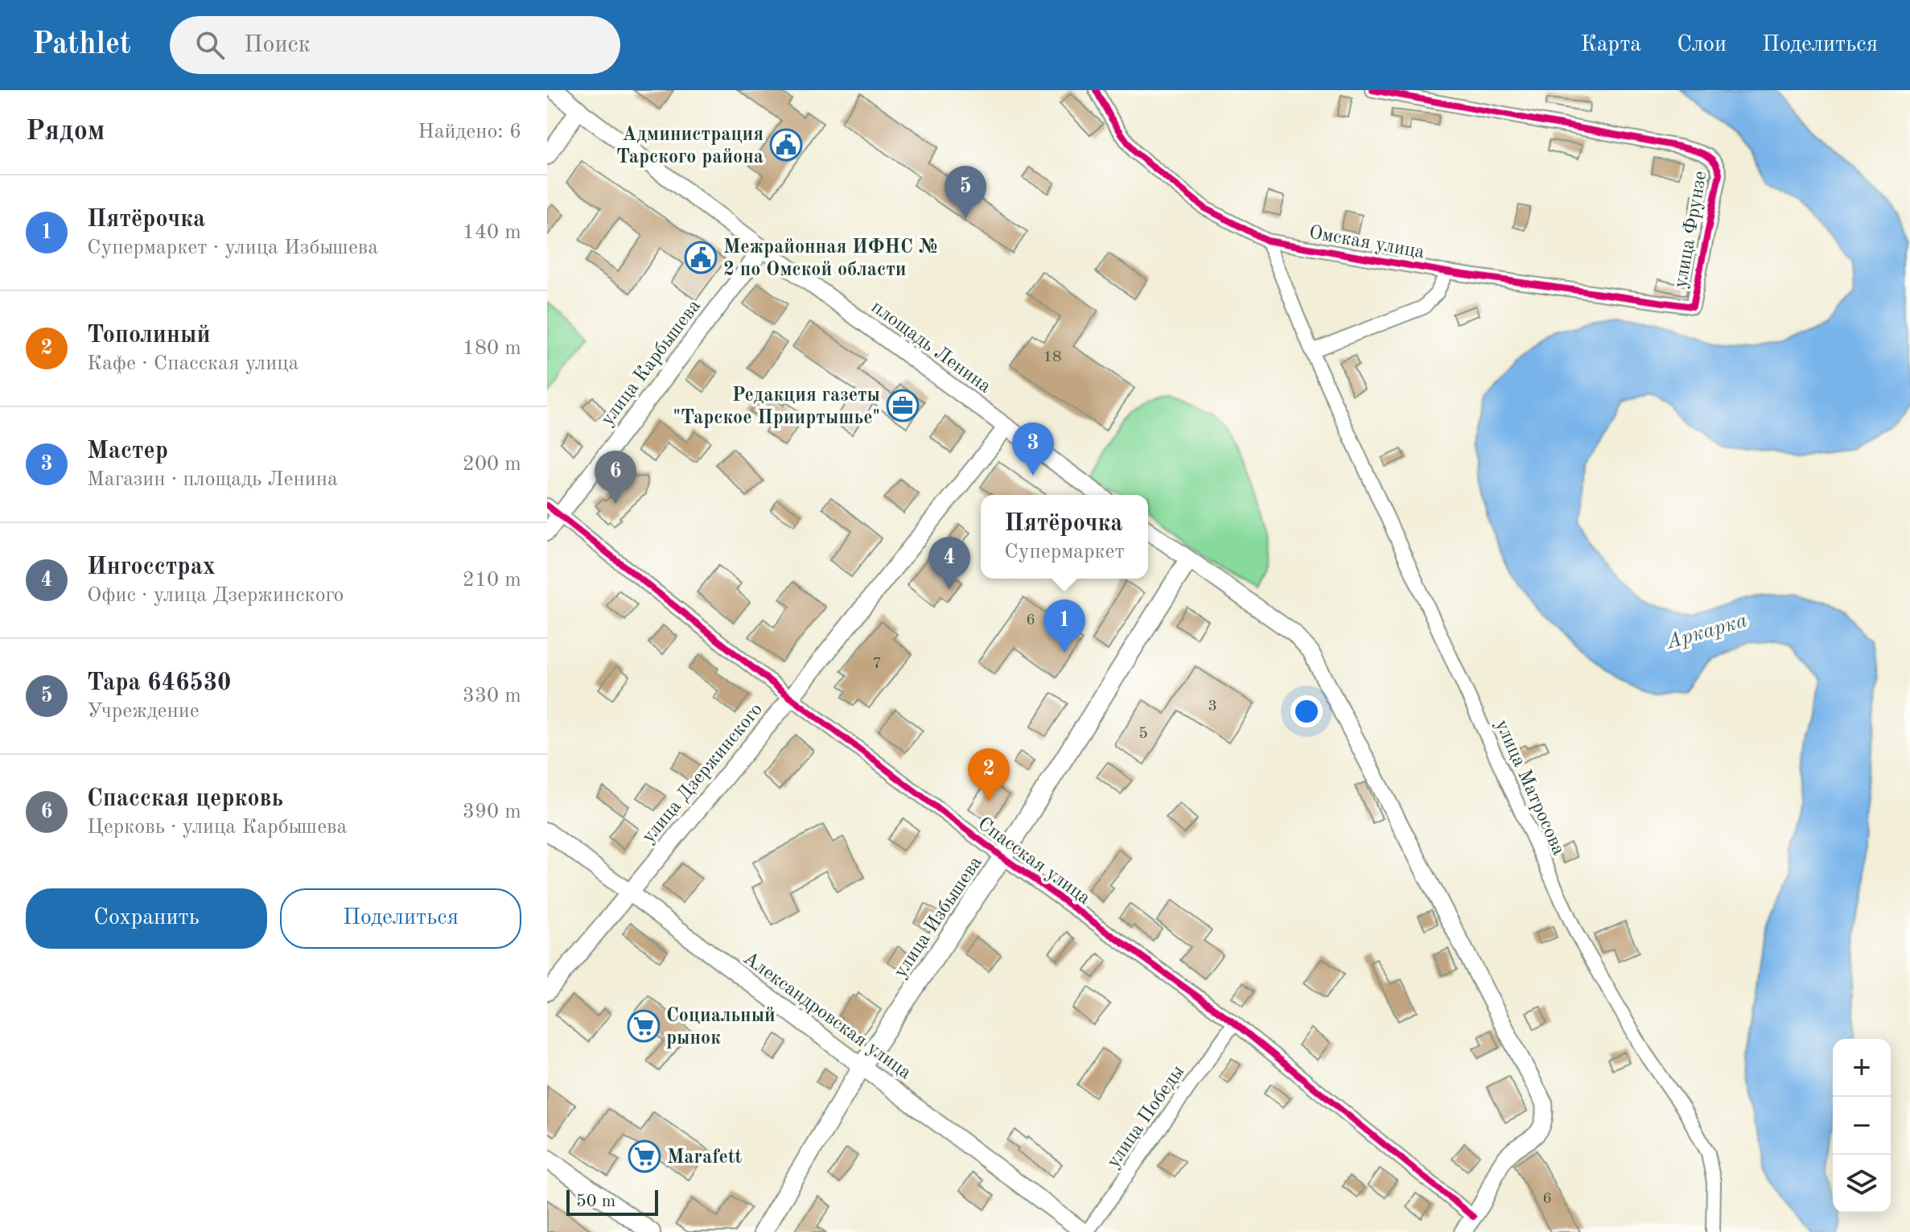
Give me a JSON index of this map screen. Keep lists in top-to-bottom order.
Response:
{
  "streets": {
    "main road": ["улица Избышева"],
    "street": [
      "улица Фрунзе",
      "Омская улица",
      "площадь Ленина",
      "улица Карбышева",
      "улица Дзержинского",
      "улица Матросова",
      "Спасская улица",
      "Александровская улица",
      "улица Победы"
    ]
  },
  "crossings": [
    ["улица Фрунзе", "Омская улица"],
    ["Омская улица", "улица Матросова"],
    ["площадь Ленина", "улица Карбышева"],
    ["площадь Ленина", "улица Дзержинского"],
    ["улица Карбышева", "Спасская улица"],
    ["улица Дзержинского", "Спасская улица"],
    ["улица Дзержинского", "Александровская улица"],
    ["Спасская улица", "улица Избышева"],
    ["Спасская улица", "улица Победы"],
    ["улица Избышева", "Александровская улица"],
    ["Александровская улица", "улица Победы"]
  ],
  "water": ["Аркарка"],
  "places": {
    "public building": ["Администрация Тарского района", "Межрайонная ИФНС № 2 по Омской области"],
    "office": ["Редакция газеты \"Тарское Прииртышье\""],
    "supermarket": ["Социальный рынок", "Marafett"]
  },
  "house_numbers": [
    "18",
    "6",
    "7",
    "3",
    "5",
    "6"
  ],
  "scale_bar": "50 m",
  "page": {
    "header": "Pathlet",
    "search": "Поиск",
    "nav": ["Карта", "Слои", "Поделиться"],
    "heading": ["Рядом", "Найдено: 6"],
    "pins": [
      "5",
      "3",
      "6",
      "4",
      "1",
      "2"
    ],
    "list": [
      {
        "mark": "1",
        "name": "Пятёрочка",
        "note": "Супермаркет · улица Избышева",
        "value": "140 m"
      },
      {
        "mark": "2",
        "name": "Тополиный",
        "note": "Кафе · Спасская улица",
        "value": "180 m"
      },
      {
        "mark": "3",
        "name": "Мастер",
        "note": "Магазин · площадь Ленина",
        "value": "200 m"
      },
      {
        "mark": "4",
        "name": "Ингосстрах",
        "note": "Офис · улица Дзержинского",
        "value": "210 m"
      },
      {
        "mark": "5",
        "name": "Тара 646530",
        "note": "Учреждение",
        "value": "330 m"
      },
      {
        "mark": "6",
        "name": "Спасская церковь",
        "note": "Церковь · улица Карбышева",
        "value": "390 m"
      }
    ],
    "popup": ["Пятёрочка", "Супермаркет"],
    "buttons": ["Сохранить", "Поделиться"],
    "map_buttons": ["+", "−"],
    "scale": "50 m"
  }
}
